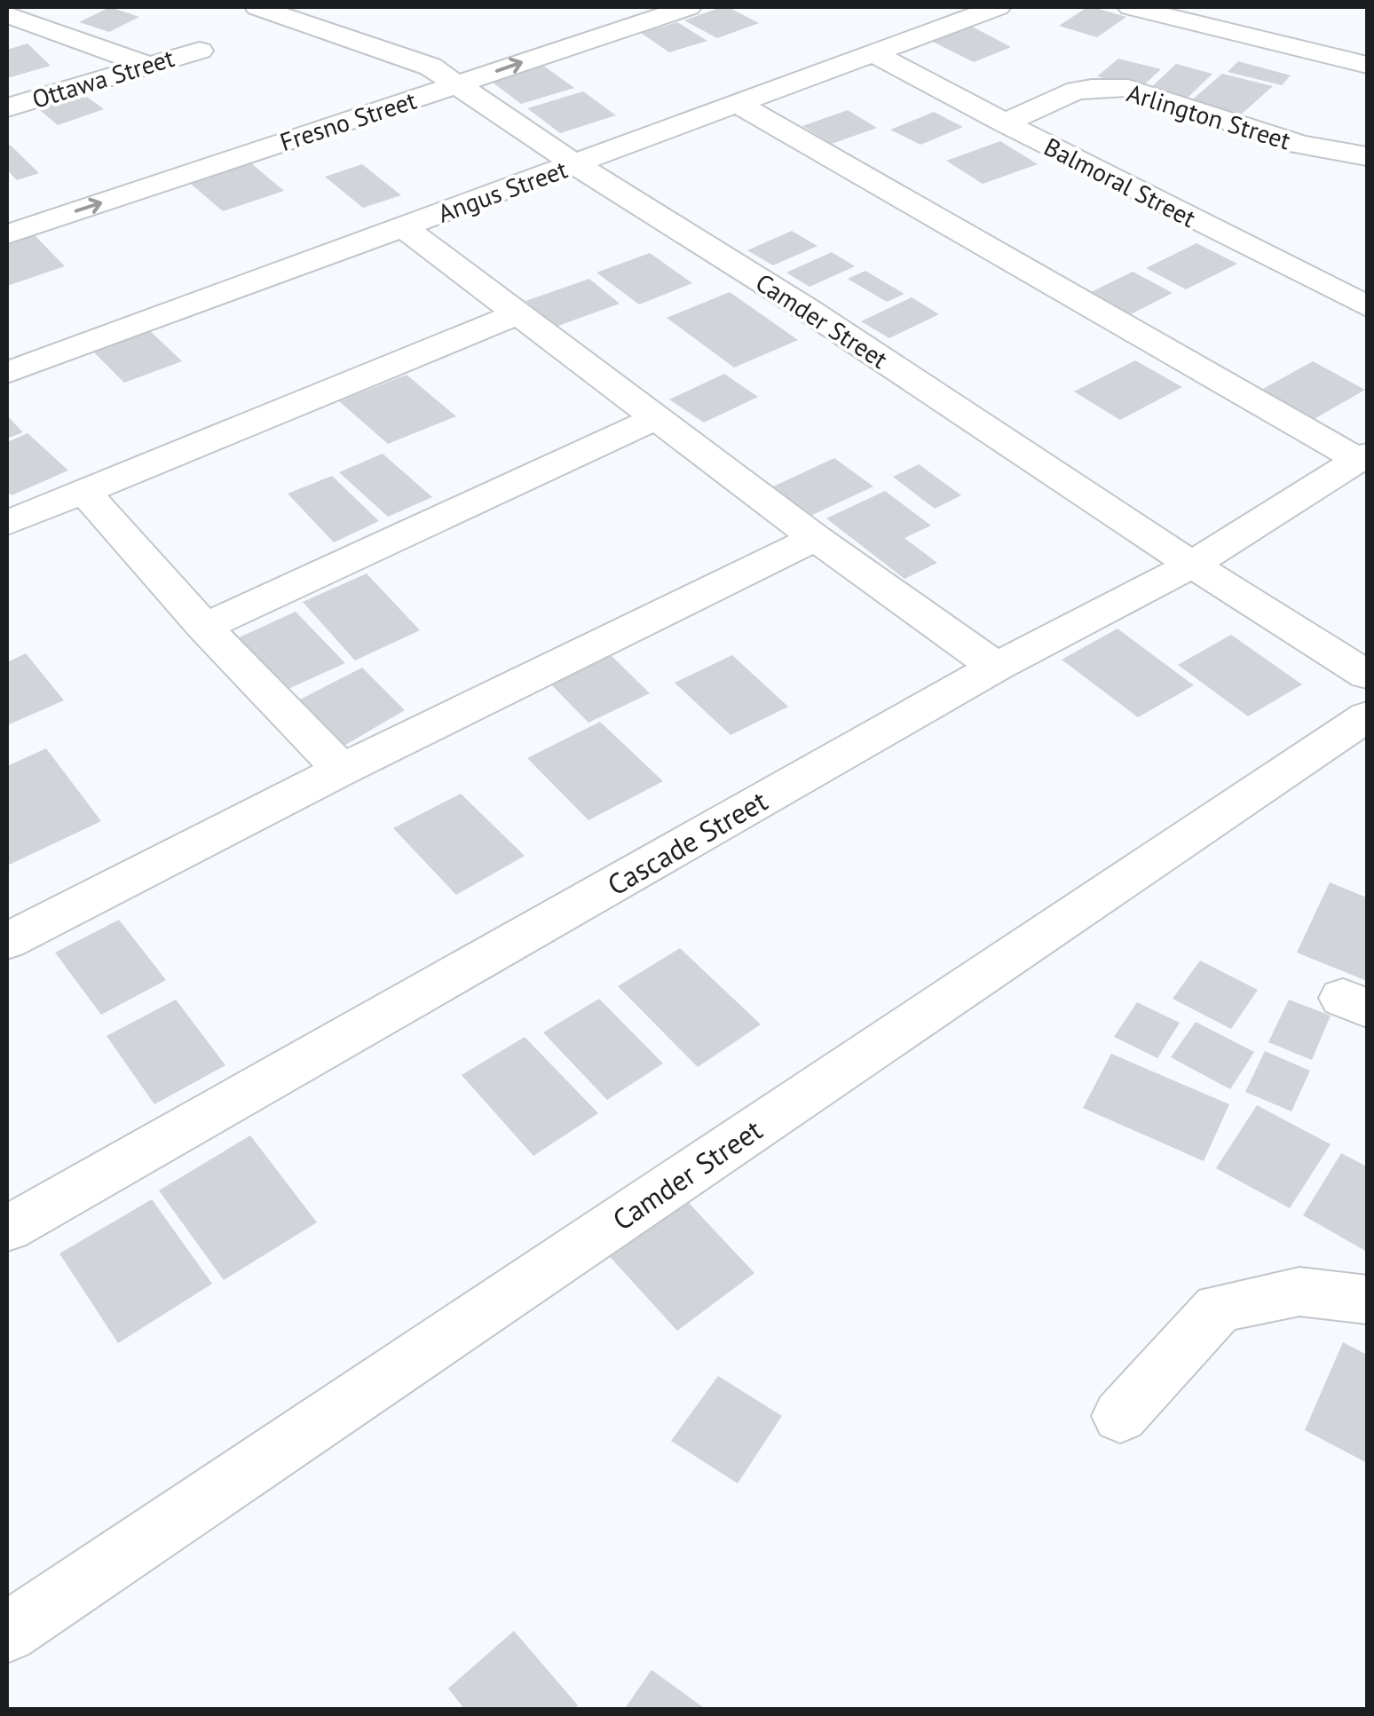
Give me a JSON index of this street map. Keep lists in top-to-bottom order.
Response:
{
  "streets": {
    "street": [
      "Ottawa Street",
      "Arlington Street",
      "Fresno Street",
      "Balmoral Street",
      "Angus Street",
      "Camder Street",
      "Cascade Street"
    ]
  },
  "crossings": [
    ["Arlington Street", "Balmoral Street"],
    ["Fresno Street", "Camder Street"],
    ["Balmoral Street", "Angus Street"],
    ["Angus Street", "Camder Street"],
    ["Camder Street", "Cascade Street"]
  ]
}
